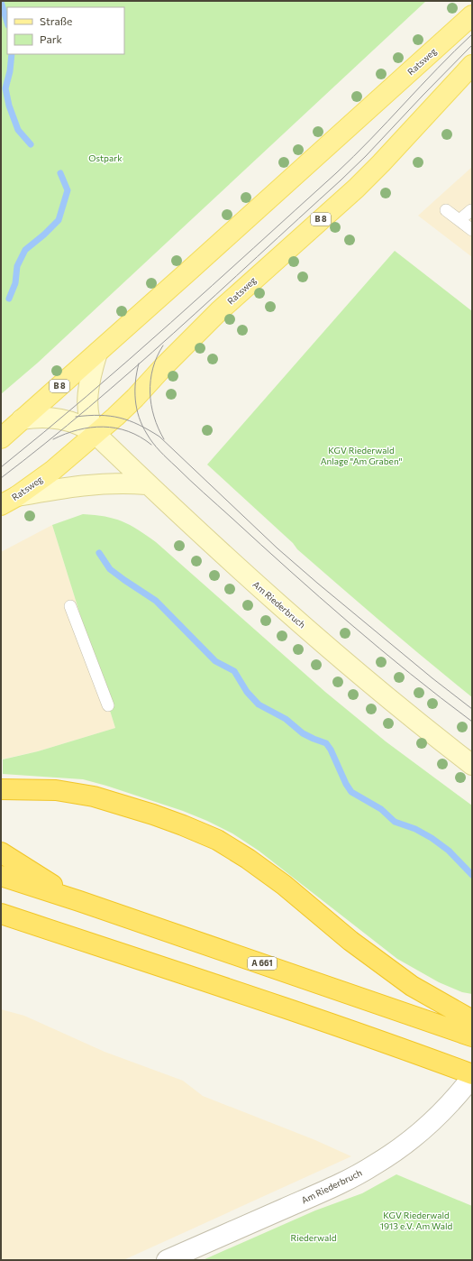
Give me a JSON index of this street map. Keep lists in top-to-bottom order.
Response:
{
  "streets": {
    "highway": ["A 661"],
    "main road": ["Ratsweg", "B 8", "Am Riederbruch"]
  },
  "crossings": [
    ["Ratsweg", "Am Riederbruch"]
  ],
  "parks": [
    "Ostpark",
    "KGV Riederwald Anlage \"Am Graben\"",
    "KGV Riederwald 1913 e.V. Am Wald",
    "Riederwald"
  ],
  "legend": ["Straße", "Park"]
}
